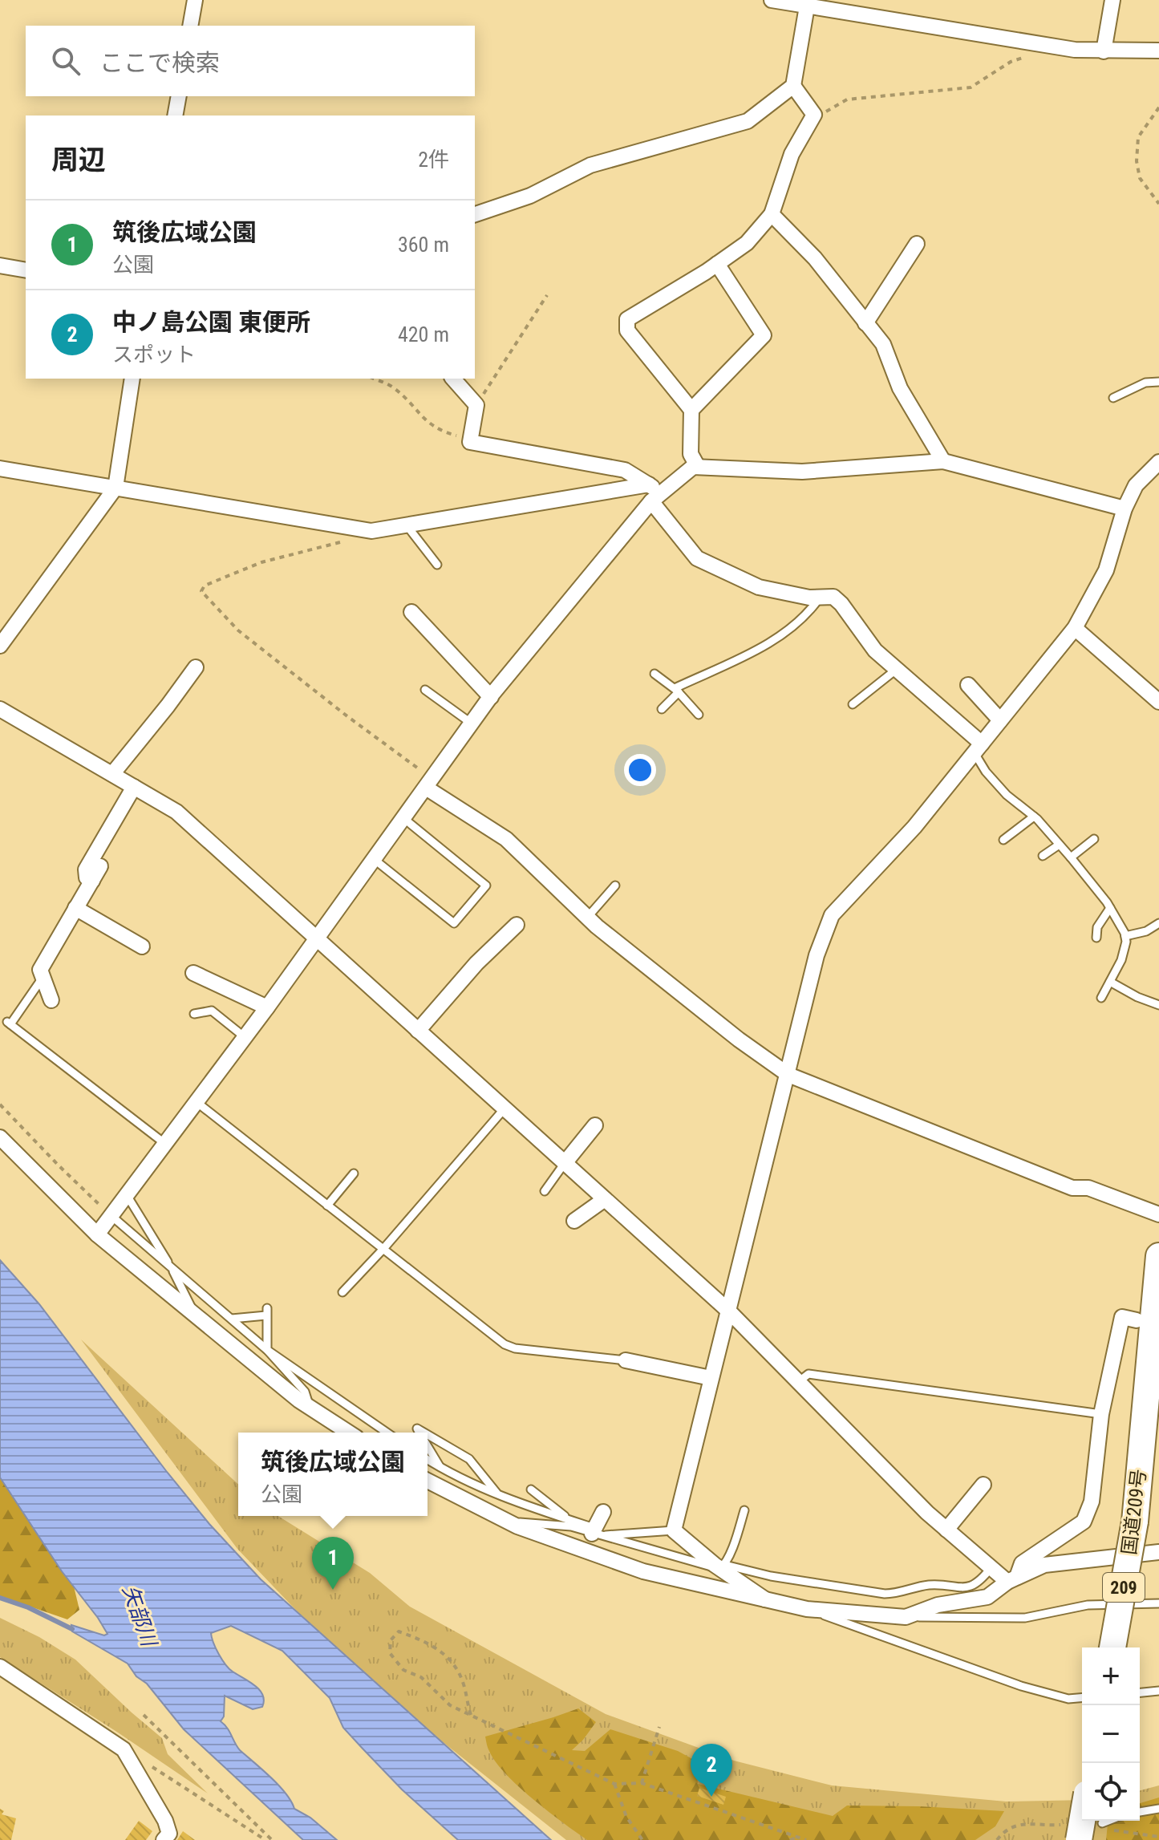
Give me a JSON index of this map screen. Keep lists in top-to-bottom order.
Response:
{
  "streets": {
    "highway": ["国道209号", "209"]
  },
  "water": ["矢部川"],
  "page": {
    "search": "ここで検索",
    "heading": ["周辺", "2件"],
    "list": [
      {
        "mark": "1",
        "name": "筑後広域公園",
        "note": "公園",
        "value": "360 m"
      },
      {
        "mark": "2",
        "name": "中ノ島公園 東便所",
        "note": "スポット",
        "value": "420 m"
      }
    ],
    "popup": ["筑後広域公園", "公園"],
    "pins": ["1", "2"],
    "map_buttons": ["+", "−"]
  }
}
